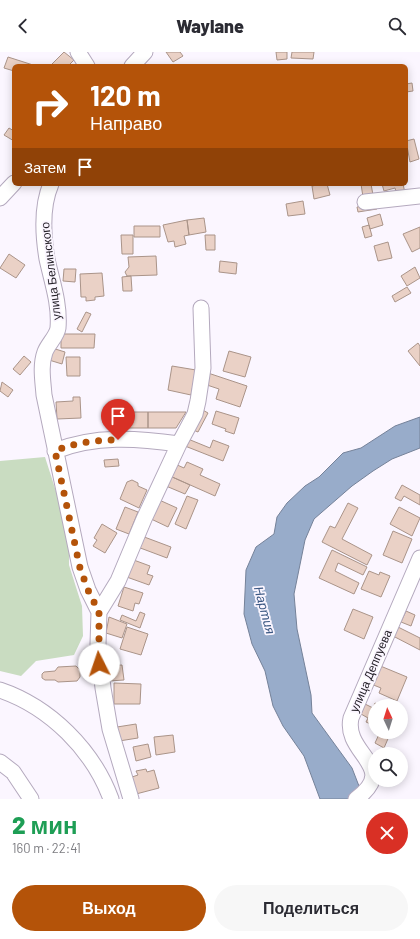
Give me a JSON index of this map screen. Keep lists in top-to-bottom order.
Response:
{
  "streets": {
    "street": ["улица Белинского", "улица Деппуева"]
  },
  "water": ["Нартия"],
  "north": "top",
  "page": {
    "header": "Waylane",
    "turn": ["120 m", "Направо"],
    "then": "Затем",
    "heading": ["2 мин", "160 m · 22:41"],
    "buttons": ["Выход", "Поделиться"]
  }
}
